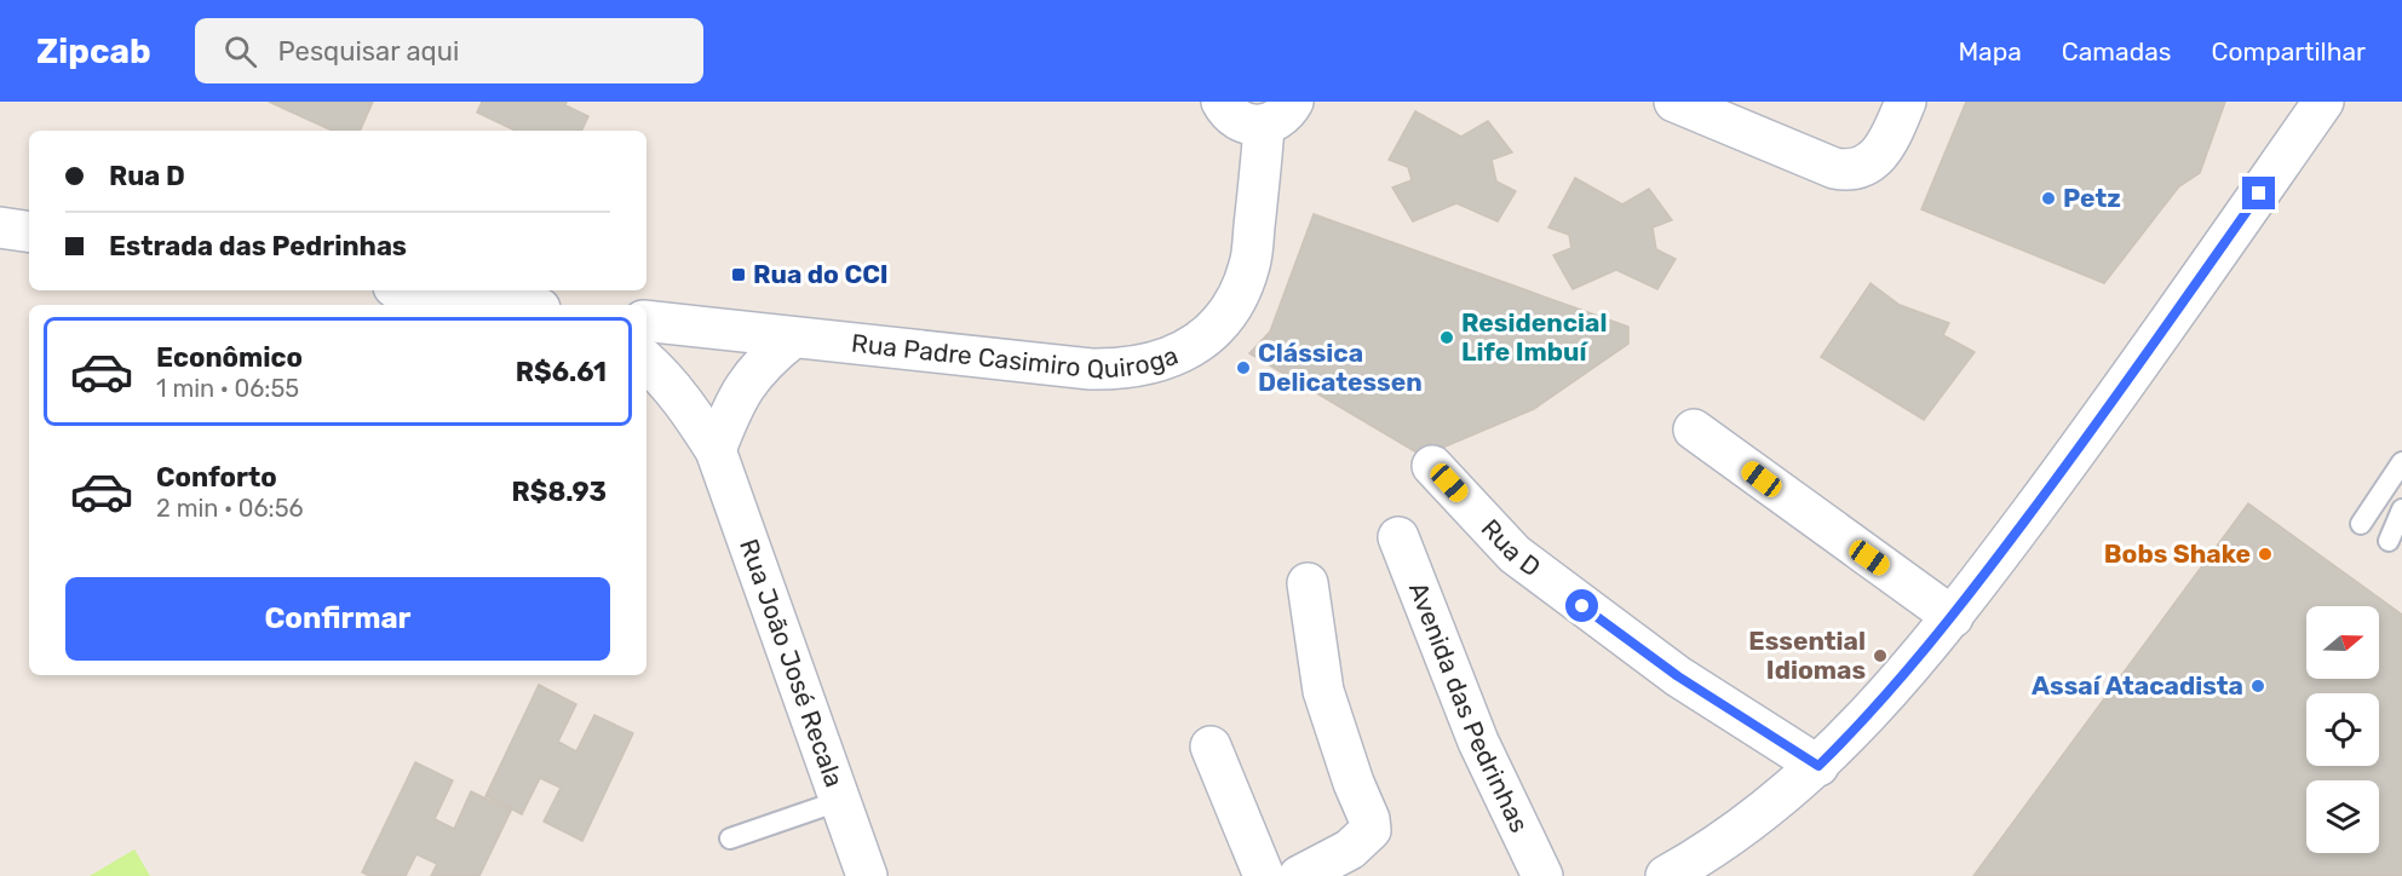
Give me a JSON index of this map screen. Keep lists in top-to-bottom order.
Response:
{
  "streets": {
    "street": [
      "Rua Padre Casimiro Quiroga",
      "Rua D",
      "Rua João José Recala",
      "Avenida das Pedrinhas"
    ]
  },
  "places": {
    "other": [
      "Petz",
      "Residencial Life Imbuí",
      "Clássica Delicatessen",
      "Bobs Shake",
      "Essential Idiomas",
      "Assaí Atacadista"
    ],
    "transit": ["Rua do CCI"]
  },
  "north": "right",
  "page": {
    "header": "Zipcab",
    "search": "Pesquisar aqui",
    "nav": ["Mapa", "Camadas", "Compartilhar"],
    "banner": ["Rua D", "Estrada das Pedrinhas"],
    "list": [
      {
        "name": "Econômico",
        "note": "1 min · 06:55",
        "value": "R$6.61"
      },
      {
        "name": "Conforto",
        "note": "2 min · 06:56",
        "value": "R$8.93"
      }
    ],
    "buttons": "Confirmar"
  }
}
